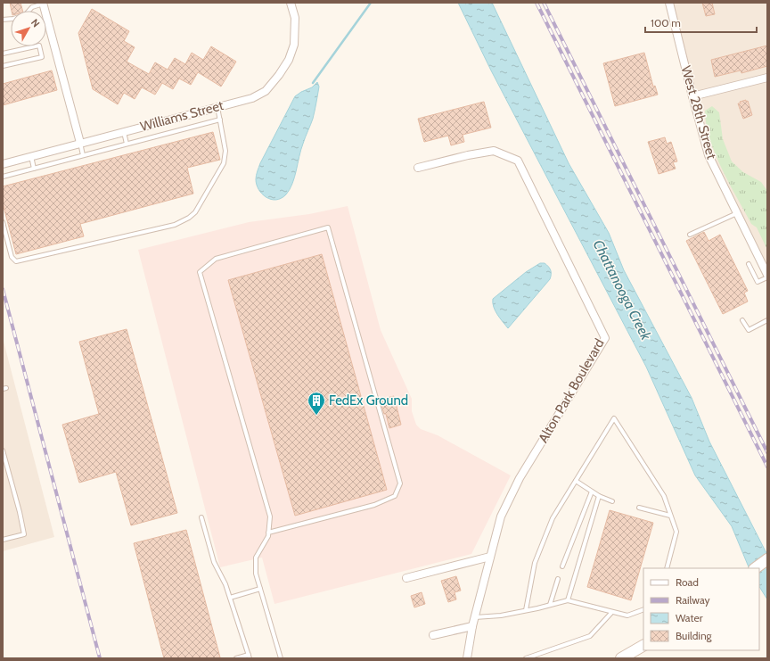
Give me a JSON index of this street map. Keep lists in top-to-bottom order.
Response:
{
  "streets": {
    "street": ["West 28th Street", "Williams Street", "Alton Park Boulevard"]
  },
  "water": ["Chattanooga Creek"],
  "places": {
    "building": ["FedEx Ground"]
  },
  "legend": [
    "Road",
    "Railway",
    "Water",
    "Building"
  ],
  "scale_bar": "100 m",
  "north": "top right"
}
